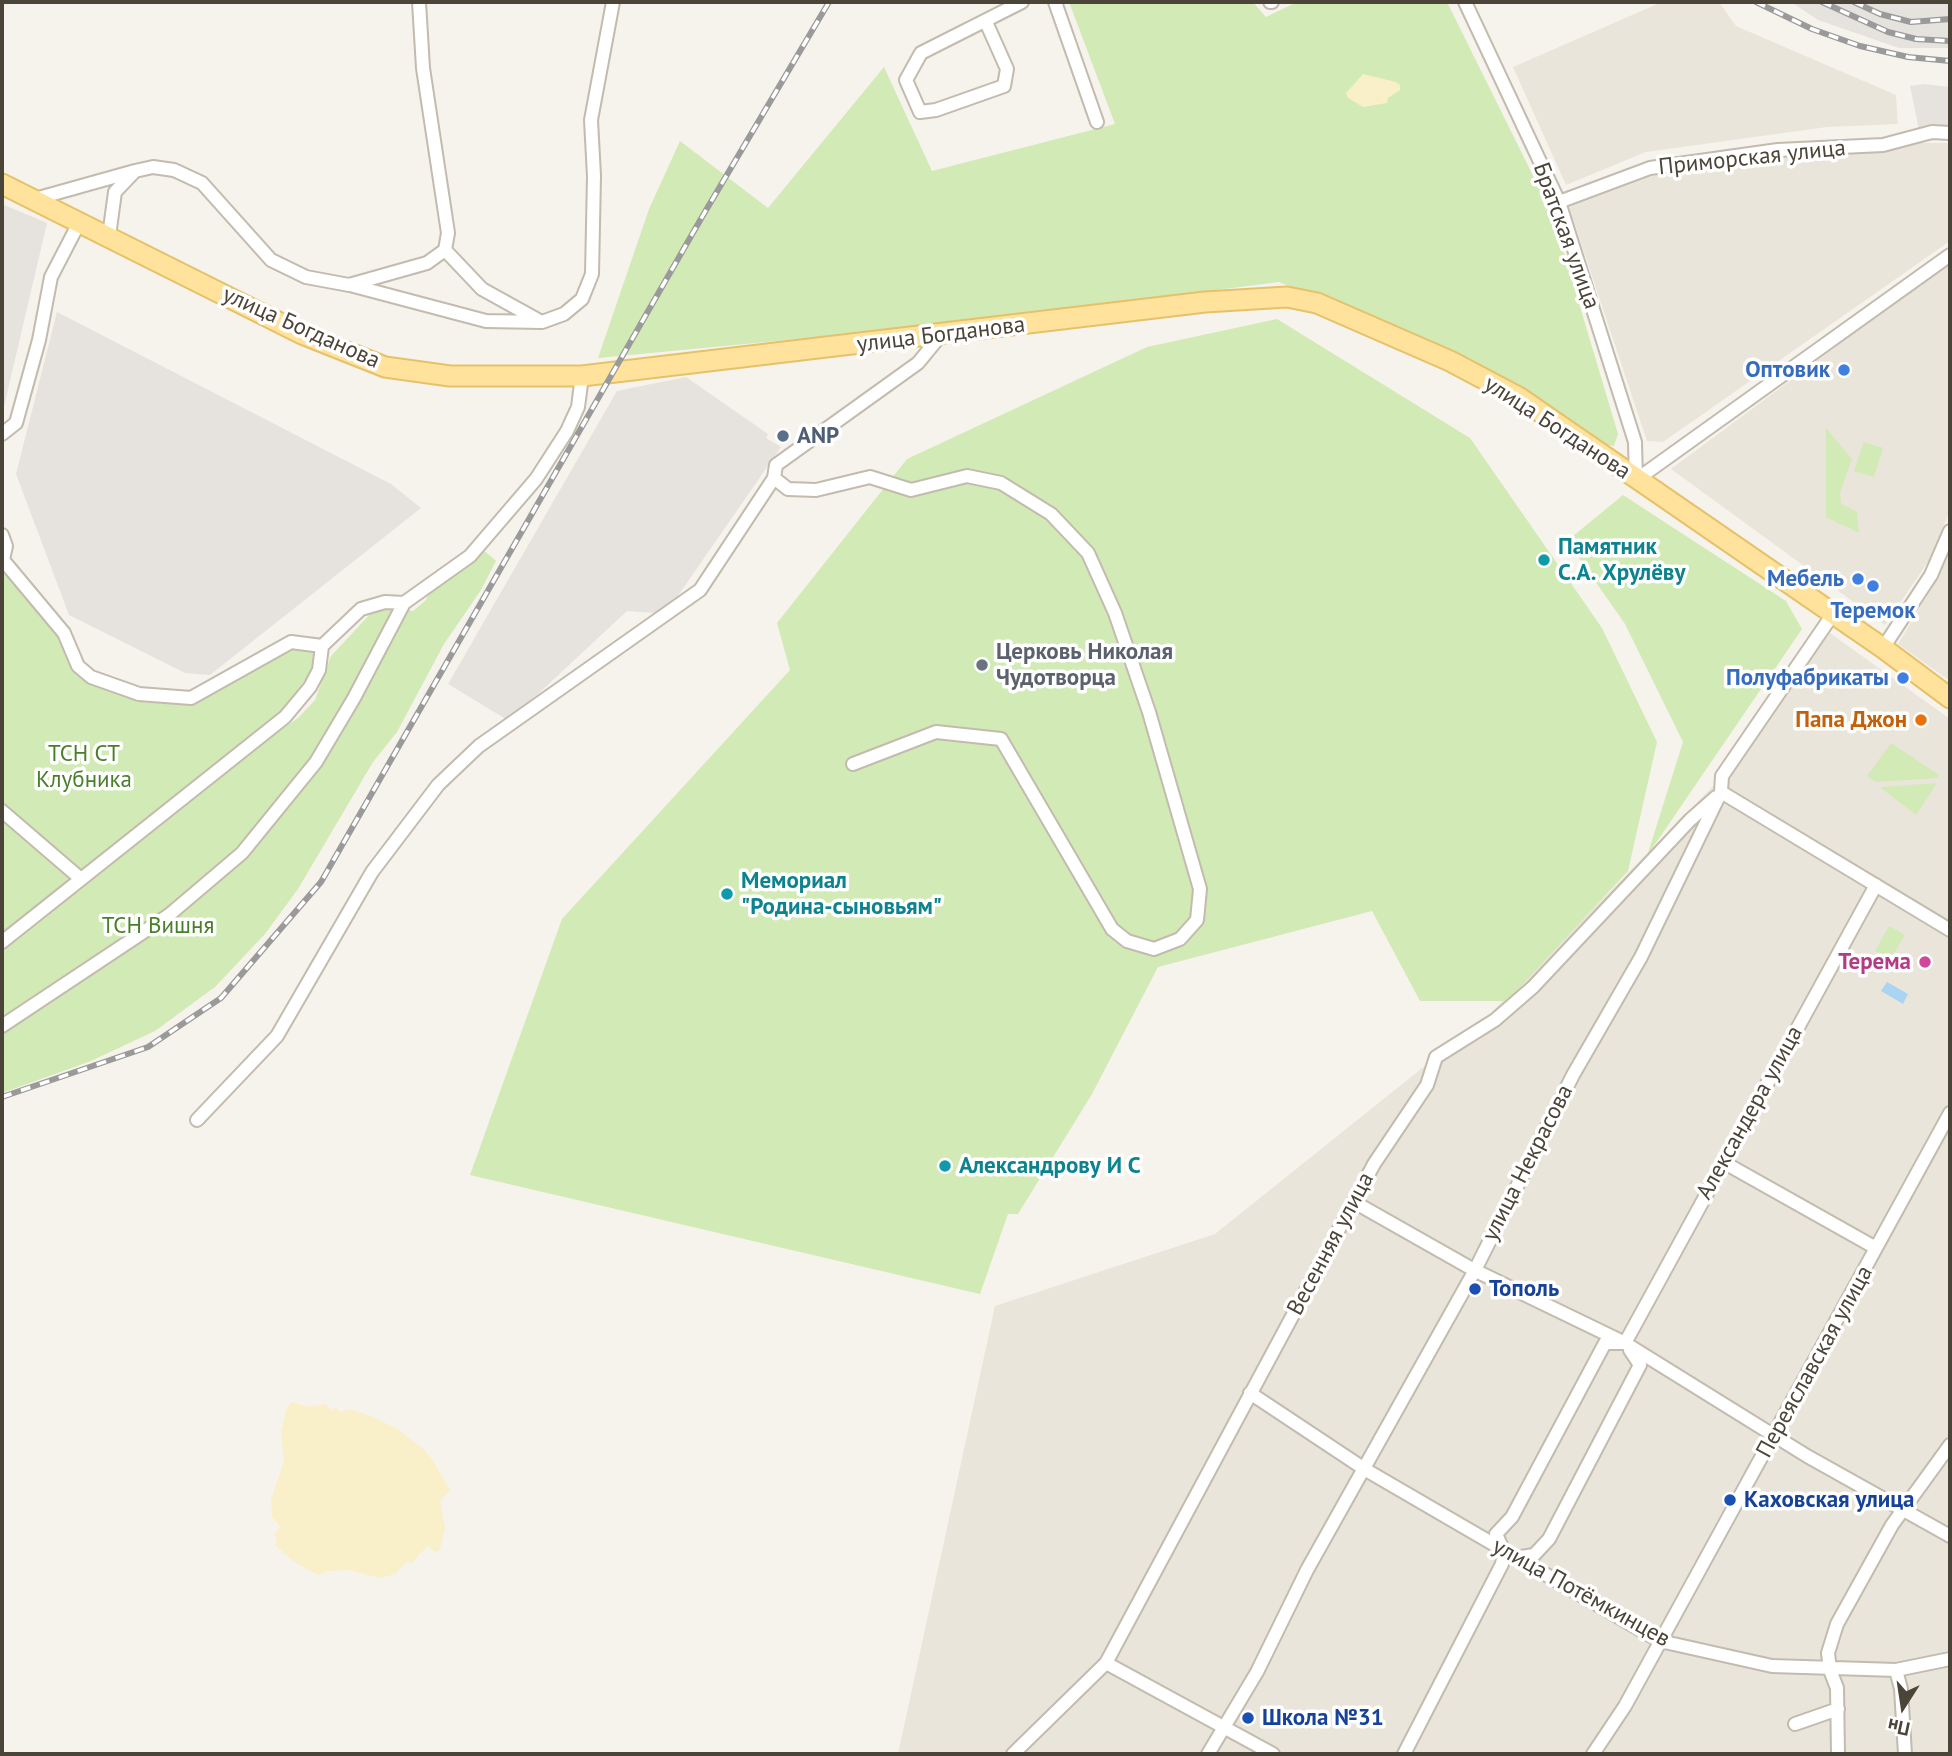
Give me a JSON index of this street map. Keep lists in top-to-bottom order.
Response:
{
  "streets": {
    "main road": ["улица Богданова"],
    "street": [
      "Приморская улица",
      "Братская улица",
      "Александера улица",
      "улица Некрасова",
      "Весенняя улица",
      "Переяславская улица",
      "улица Потёмкинцев"
    ]
  },
  "crossings": [
    ["Приморская улица", "Братская улица"],
    ["Братская улица", "улица Богданова"],
    ["улица Богданова", "улица Некрасова"],
    ["улица Некрасова", "Весенняя улица"],
    ["улица Некрасова", "улица Потёмкинцев"],
    ["Весенняя улица", "улица Потёмкинцев"],
    ["Переяславская улица", "улица Потёмкинцев"]
  ],
  "parks": ["ТСН СТ Клубника", "ТСН Вишня"],
  "places": [
    "Оптовик",
    "ANP",
    "Памятник С.А. Хрулёву",
    "Мебель",
    "Теремок",
    "Церковь Николая Чудотворца",
    "Полуфабрикаты",
    "Папа Джон",
    "Мемориал \"Родина-сыновьям\"",
    "Терема",
    "Александрову И С",
    "Тополь",
    "Каховская улица",
    "Школа №31"
  ],
  "north": "bottom"
}
